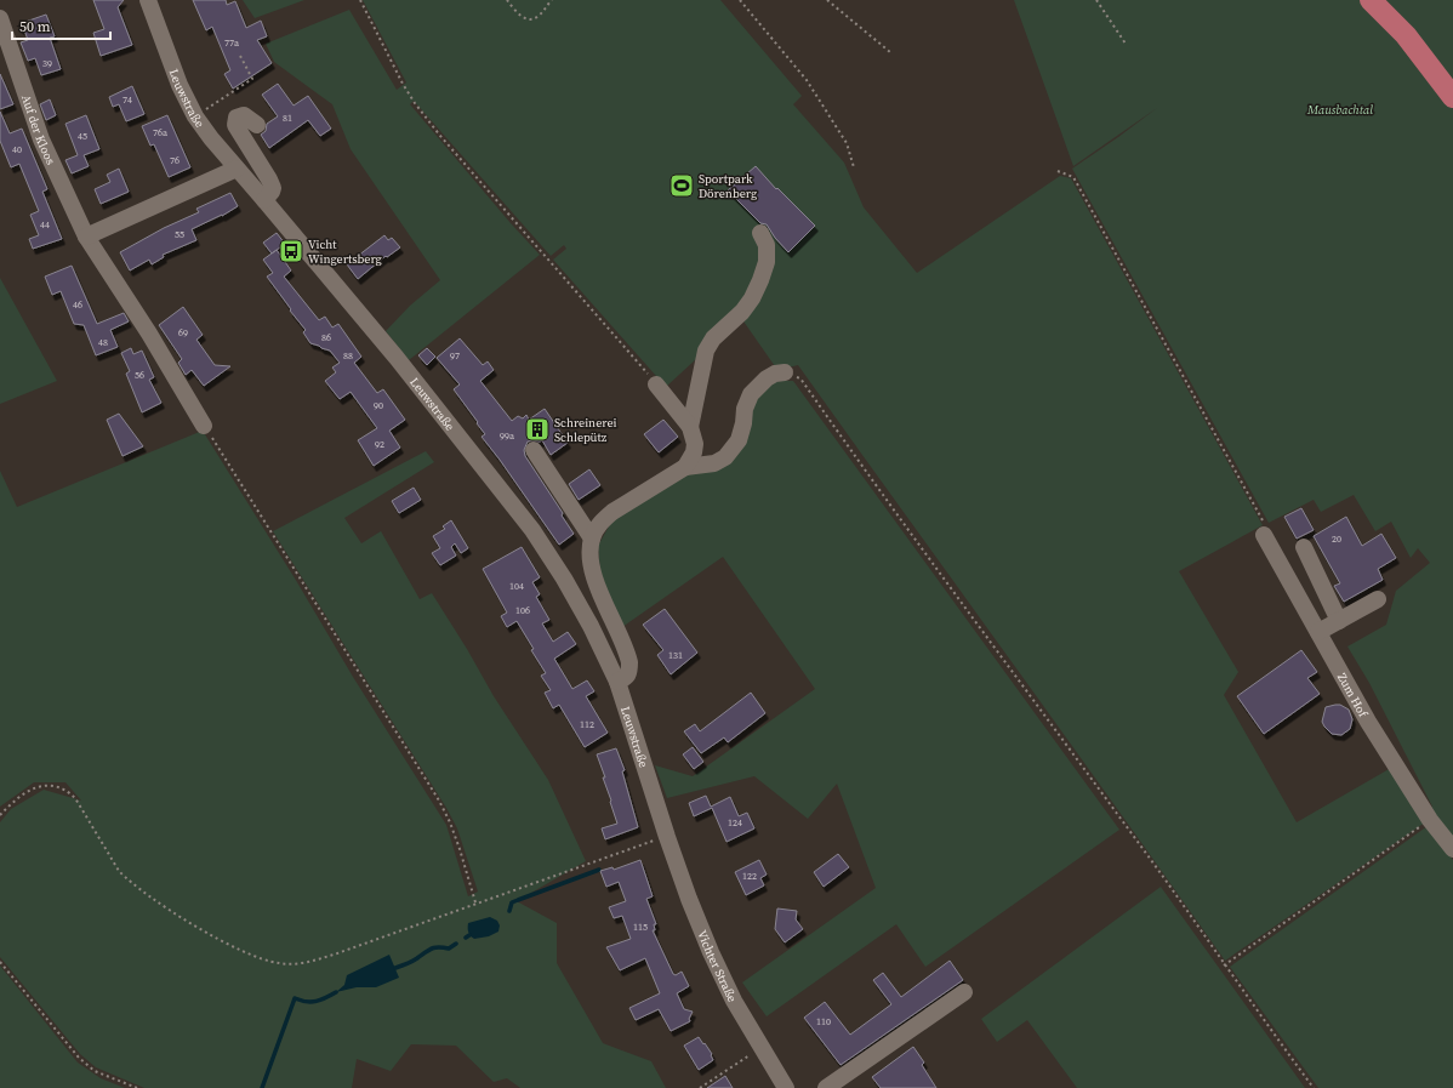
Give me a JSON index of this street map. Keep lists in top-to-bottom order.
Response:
{
  "streets": {
    "street": [
      "Leuwstraße",
      "Auf der Kloos",
      "Zum Hof",
      "Vichter Straße"
    ]
  },
  "crossings": [
    ["Leuwstraße", "Vichter Straße"]
  ],
  "parks": ["Mausbachtal"],
  "places": {
    "sports": ["Sportpark Dörenberg"],
    "bus stop": ["Vicht Wingertsberg"],
    "building": ["Schreinerei Schlepütz"]
  },
  "house_numbers": [
    "77a",
    "39",
    "74",
    "81",
    "76a",
    "45",
    "40",
    "76",
    "44",
    "55",
    "46",
    "69",
    "86",
    "48",
    "88",
    "97",
    "56",
    "90",
    "99a",
    "92",
    "20",
    "104",
    "106",
    "131",
    "112",
    "124",
    "122",
    "115",
    "110"
  ],
  "scale_bar": "50 m"
}
